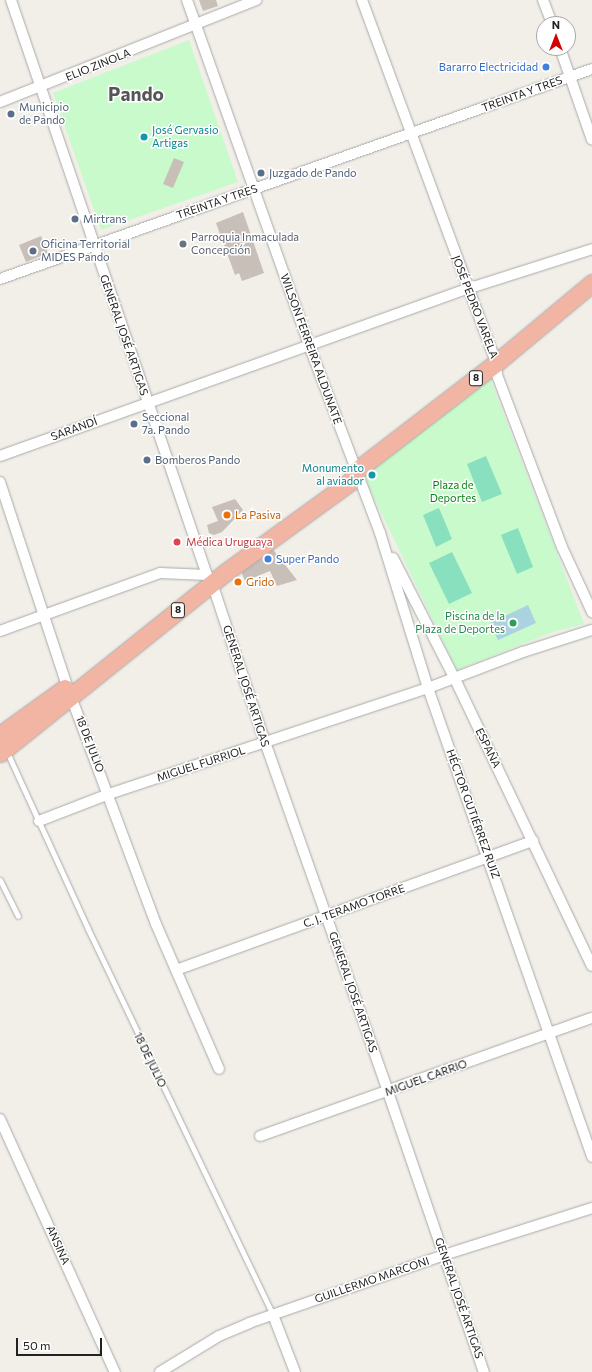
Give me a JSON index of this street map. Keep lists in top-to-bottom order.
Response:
{
  "streets": {
    "highway": ["8"],
    "street": [
      "ELIO ZINOLA",
      "TREINTA Y TRES",
      "JOSÉ PEDRO VARELA",
      "GENERAL JOSÉ ARTIGAS",
      "WILSON FERREIRA ALDUNATE",
      "SARANDÍ",
      "18 DE JULIO",
      "ESPAÑA",
      "MIGUEL FURRIOL",
      "HÉCTOR GUTIÉRREZ RUIZ",
      "C. J. TERAMO TORRE",
      "MIGUEL CARRIO",
      "ANSINA",
      "GUILLERMO MARCONI"
    ]
  },
  "crossings": [
    ["ELIO ZINOLA", "GENERAL JOSÉ ARTIGAS"],
    ["ELIO ZINOLA", "WILSON FERREIRA ALDUNATE"],
    ["TREINTA Y TRES", "JOSÉ PEDRO VARELA"],
    ["TREINTA Y TRES", "GENERAL JOSÉ ARTIGAS"],
    ["TREINTA Y TRES", "WILSON FERREIRA ALDUNATE"],
    ["JOSÉ PEDRO VARELA", "8"],
    ["JOSÉ PEDRO VARELA", "SARANDÍ"],
    ["GENERAL JOSÉ ARTIGAS", "8"],
    ["GENERAL JOSÉ ARTIGAS", "SARANDÍ"],
    ["GENERAL JOSÉ ARTIGAS", "MIGUEL FURRIOL"],
    ["GENERAL JOSÉ ARTIGAS", "C. J. TERAMO TORRE"],
    ["GENERAL JOSÉ ARTIGAS", "MIGUEL CARRIO"],
    ["GENERAL JOSÉ ARTIGAS", "GUILLERMO MARCONI"],
    ["WILSON FERREIRA ALDUNATE", "8"],
    ["WILSON FERREIRA ALDUNATE", "SARANDÍ"],
    ["WILSON FERREIRA ALDUNATE", "HÉCTOR GUTIÉRREZ RUIZ"],
    ["8", "18 DE JULIO"],
    ["8", "HÉCTOR GUTIÉRREZ RUIZ"],
    ["18 DE JULIO", "MIGUEL FURRIOL"],
    ["18 DE JULIO", "C. J. TERAMO TORRE"],
    ["18 DE JULIO", "GUILLERMO MARCONI"],
    ["ESPAÑA", "MIGUEL FURRIOL"],
    ["ESPAÑA", "HÉCTOR GUTIÉRREZ RUIZ"],
    ["ESPAÑA", "C. J. TERAMO TORRE"],
    ["MIGUEL FURRIOL", "HÉCTOR GUTIÉRREZ RUIZ"],
    ["HÉCTOR GUTIÉRREZ RUIZ", "C. J. TERAMO TORRE"],
    ["HÉCTOR GUTIÉRREZ RUIZ", "MIGUEL CARRIO"]
  ],
  "districts": ["Pando"],
  "parks": ["Plaza de Deportes"],
  "places": [
    "Bararro Electricidad",
    "Municipio de Pando",
    "José Gervasio Artigas",
    "Juzgado de Pando",
    "Mirtrans",
    "Parroquia Inmaculada Concepción",
    "Oficina Territorial MIDES Pando",
    "Seccional 7a. Pando",
    "Bomberos Pando",
    "Monumento al aviador",
    "La Pasiva",
    "Médica Uruguaya",
    "Super Pando",
    "Grido",
    "Piscina de la Plaza de Deportes"
  ],
  "scale_bar": "50 m",
  "north": "top"
}
